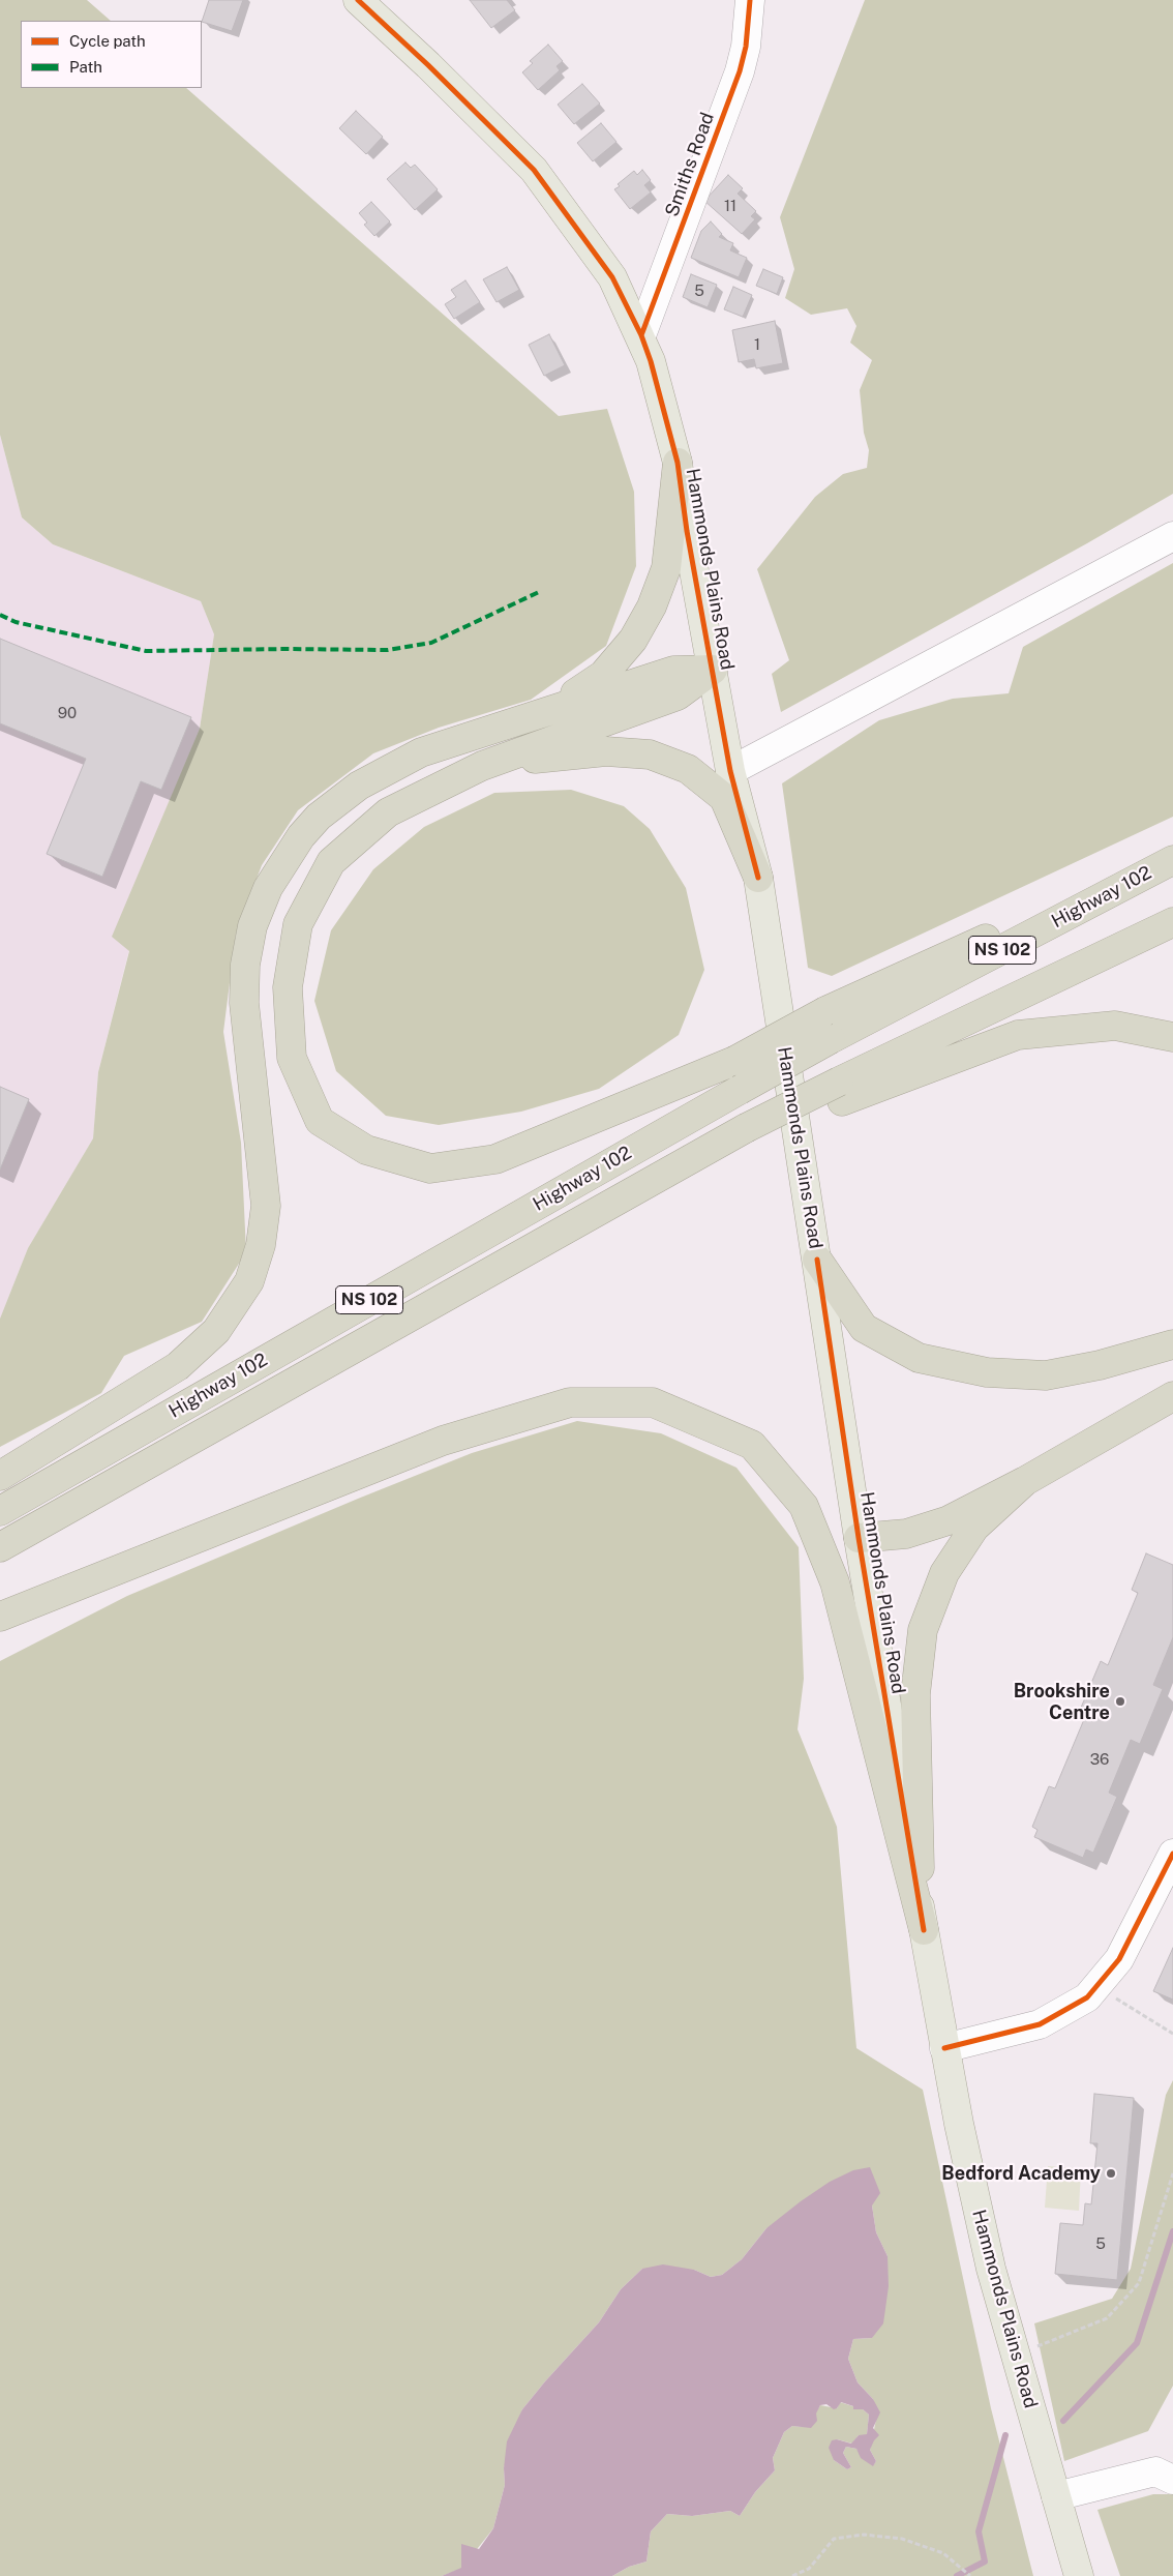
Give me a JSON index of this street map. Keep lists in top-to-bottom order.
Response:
{
  "streets": {
    "highway": ["Highway 102", "NS 102"],
    "main road": ["Hammonds Plains Road"],
    "street": ["Smiths Road"]
  },
  "crossings": [
    ["Smiths Road", "Hammonds Plains Road"]
  ],
  "places": ["Brookshire Centre", "Bedford Academy"],
  "house_numbers": [
    "11",
    "5",
    "1",
    "90",
    "36",
    "5"
  ],
  "legend": ["Cycle path", "Path"]
}
